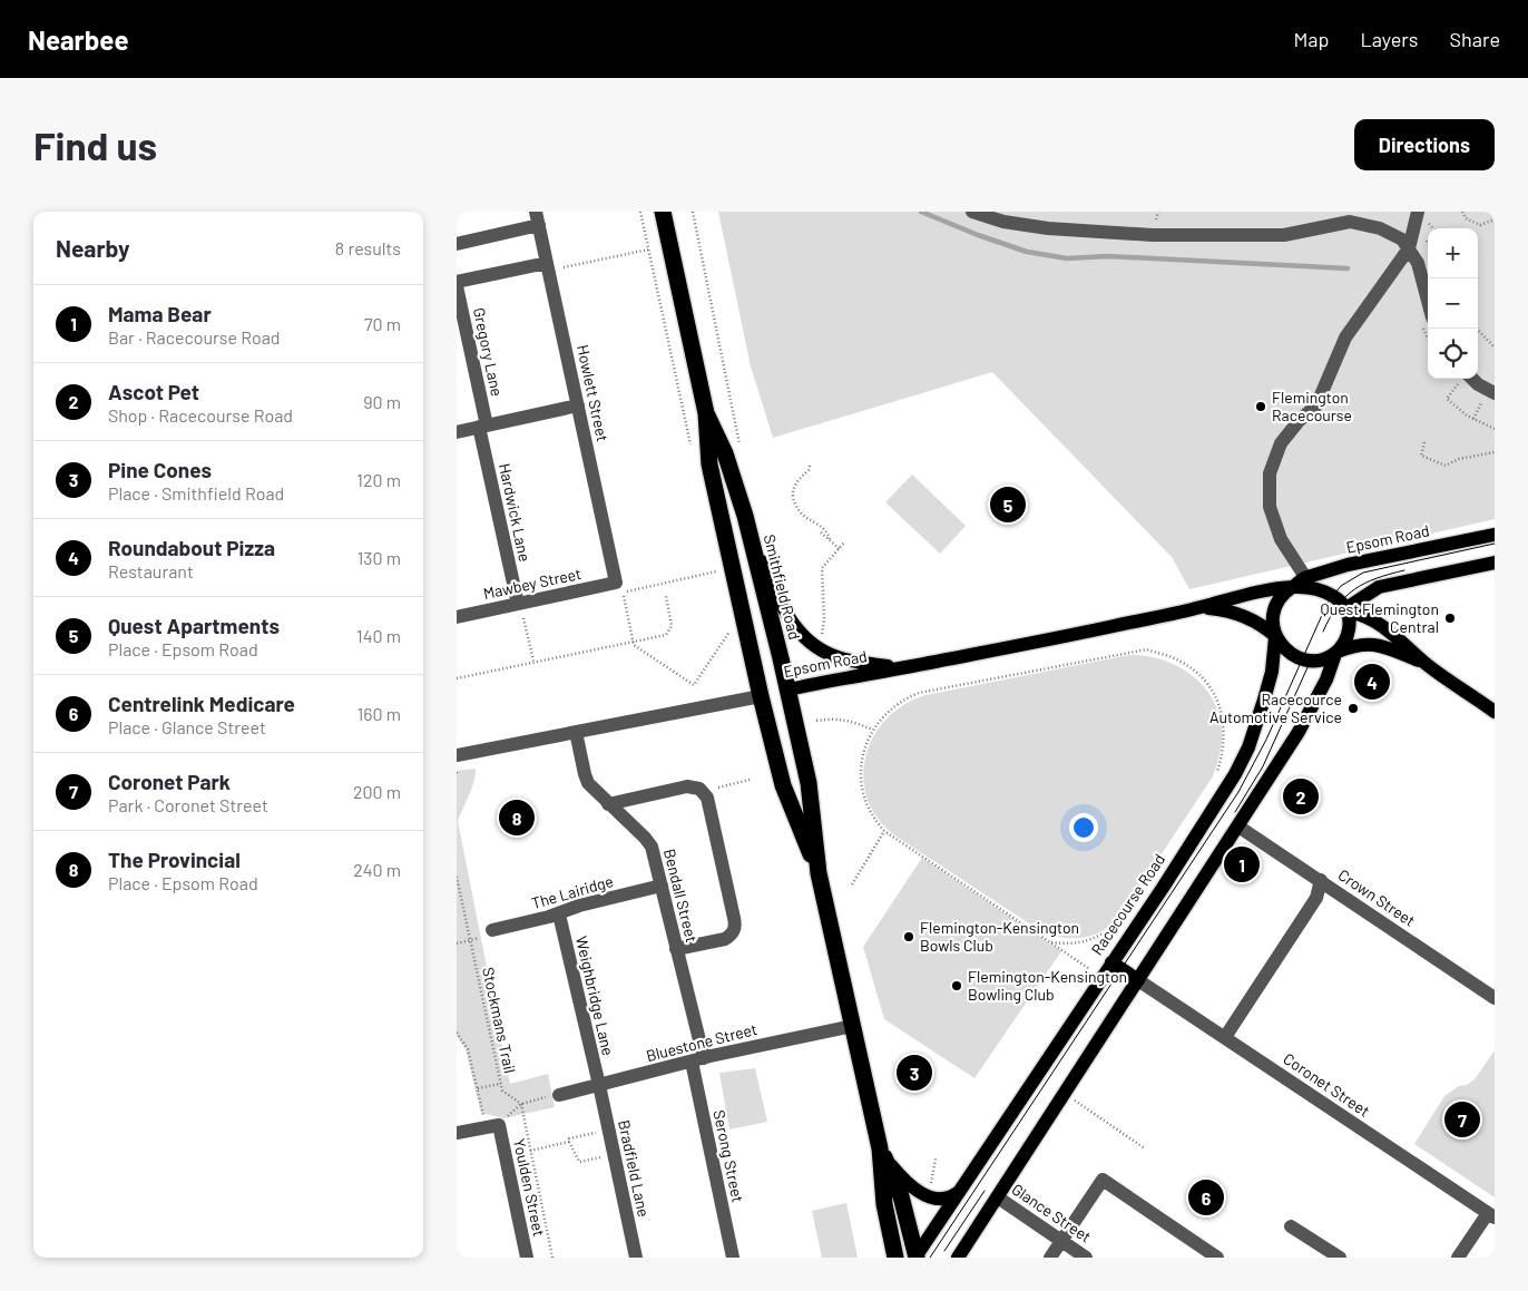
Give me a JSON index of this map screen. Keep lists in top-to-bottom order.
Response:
{
  "streets": {
    "highway": ["Epsom Road", "Smithfield Road"],
    "main road": ["Racecourse Road"],
    "street": [
      "Gregory Lane",
      "Howlett Street",
      "Hardwick Lane",
      "Mawbey Street",
      "The Lairidge",
      "Bendall Street",
      "Crown Street",
      "Weighbridge Lane",
      "Bluestone Street",
      "Coronet Street",
      "Serong Street",
      "Bradfield Lane",
      "Youlden Street",
      "Glance Street"
    ],
    "path": ["Stockmans Trail"]
  },
  "crossings": [
    ["Gregory Lane", "Hardwick Lane"],
    ["Howlett Street", "Mawbey Street"],
    ["Hardwick Lane", "Mawbey Street"],
    ["Epsom Road", "Smithfield Road"],
    ["Epsom Road", "Bendall Street"],
    ["Epsom Road", "Racecourse Road"],
    ["Smithfield Road", "Racecourse Road"],
    ["Smithfield Road", "Bluestone Street"],
    ["The Lairidge", "Bendall Street"],
    ["The Lairidge", "Weighbridge Lane"],
    ["Bendall Street", "Bluestone Street"],
    ["Bendall Street", "Serong Street"],
    ["Weighbridge Lane", "Bluestone Street"],
    ["Weighbridge Lane", "Bradfield Lane"],
    ["Bluestone Street", "Serong Street"],
    ["Bluestone Street", "Bradfield Lane"]
  ],
  "places": [
    "Flemington Racecourse",
    "Quest Flemington Central",
    "Racecource Automotive Service",
    "Flemington-Kensington Bowls Club",
    "Flemington-Kensington Bowling Club"
  ],
  "page": {
    "header": "Nearbee",
    "nav": ["Map", "Layers", "Share"],
    "buttons": "Directions",
    "title": "Find us",
    "heading": ["Nearby", "8 results"],
    "map_buttons": ["+", "−"],
    "list": [
      {
        "mark": "1",
        "name": "Mama Bear",
        "note": "Bar · Racecourse Road",
        "value": "70 m"
      },
      {
        "mark": "2",
        "name": "Ascot Pet",
        "note": "Shop · Racecourse Road",
        "value": "90 m"
      },
      {
        "mark": "3",
        "name": "Pine Cones",
        "note": "Place · Smithfield Road",
        "value": "120 m"
      },
      {
        "mark": "4",
        "name": "Roundabout Pizza",
        "note": "Restaurant",
        "value": "130 m"
      },
      {
        "mark": "5",
        "name": "Quest Apartments",
        "note": "Place · Epsom Road",
        "value": "140 m"
      },
      {
        "mark": "6",
        "name": "Centrelink Medicare",
        "note": "Place · Glance Street",
        "value": "160 m"
      },
      {
        "mark": "7",
        "name": "Coronet Park",
        "note": "Park · Coronet Street",
        "value": "200 m"
      },
      {
        "mark": "8",
        "name": "The Provincial",
        "note": "Place · Epsom Road",
        "value": "240 m"
      }
    ],
    "pins": [
      "5",
      "4",
      "2",
      "8",
      "1",
      "3",
      "7",
      "6"
    ]
  }
}
